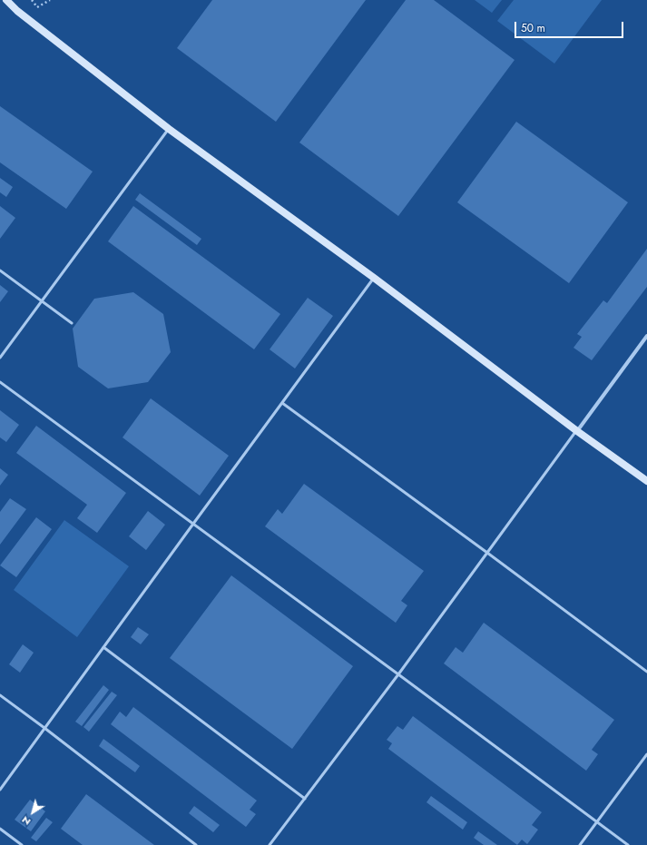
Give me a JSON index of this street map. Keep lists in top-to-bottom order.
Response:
{
  "scale_bar": "50 m",
  "north": "bottom left"
}
